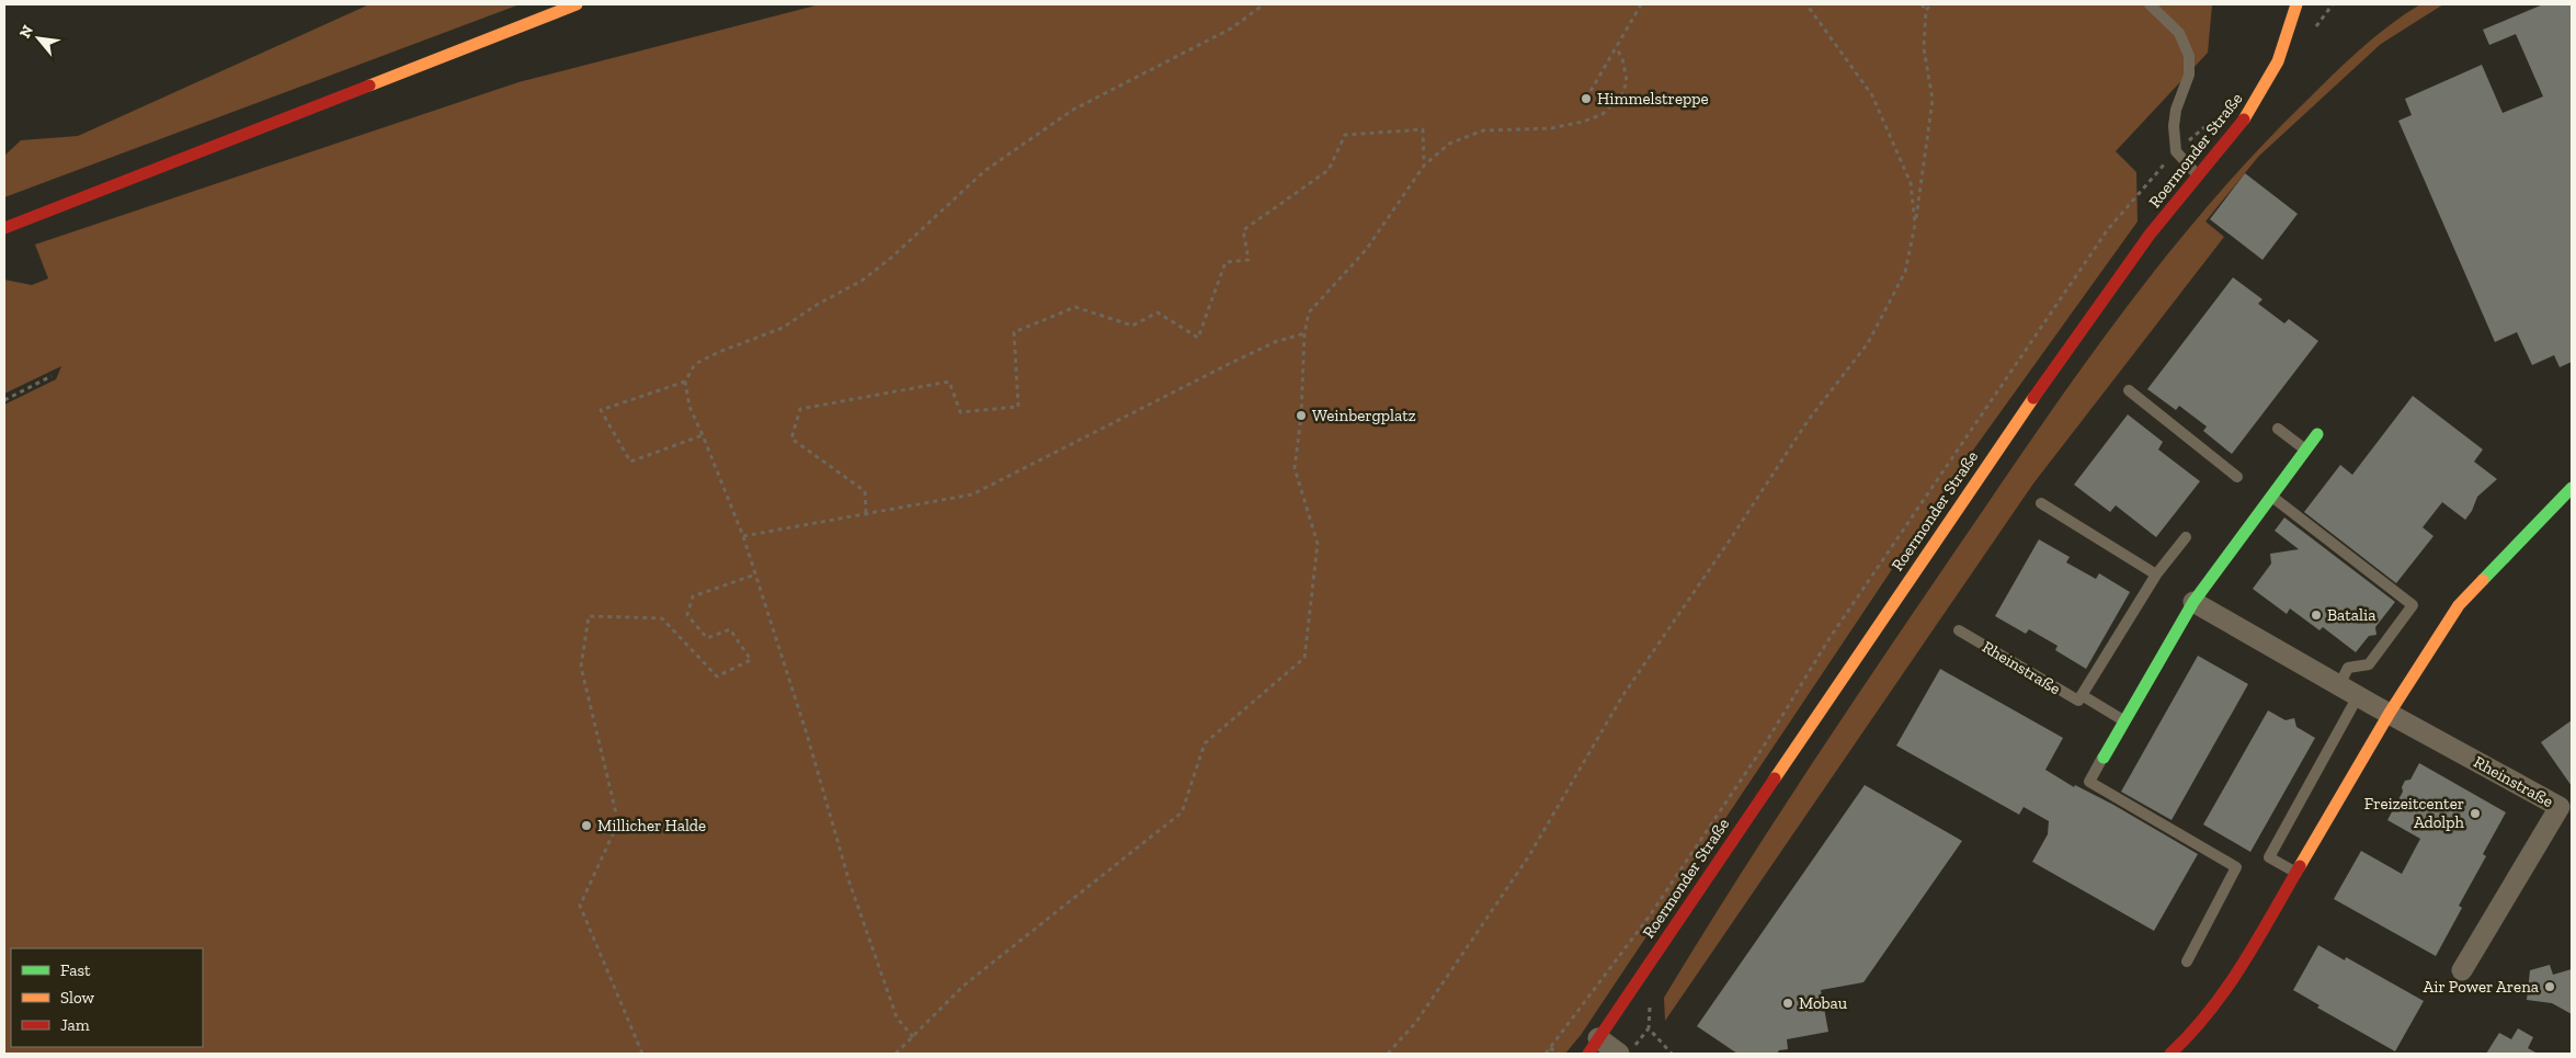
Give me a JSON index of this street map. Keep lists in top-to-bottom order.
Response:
{
  "streets": {
    "main road": ["Roermonder Straße"],
    "street": ["Rheinstraße"]
  },
  "places": [
    "Himmelstreppe",
    "Weinbergplatz",
    "Batalia",
    "Freizeitcenter Adolph",
    "Millicher Halde",
    "Air Power Arena",
    "Mobau"
  ],
  "legend": ["Fast", "Slow", "Jam"],
  "north": "top left"
}
